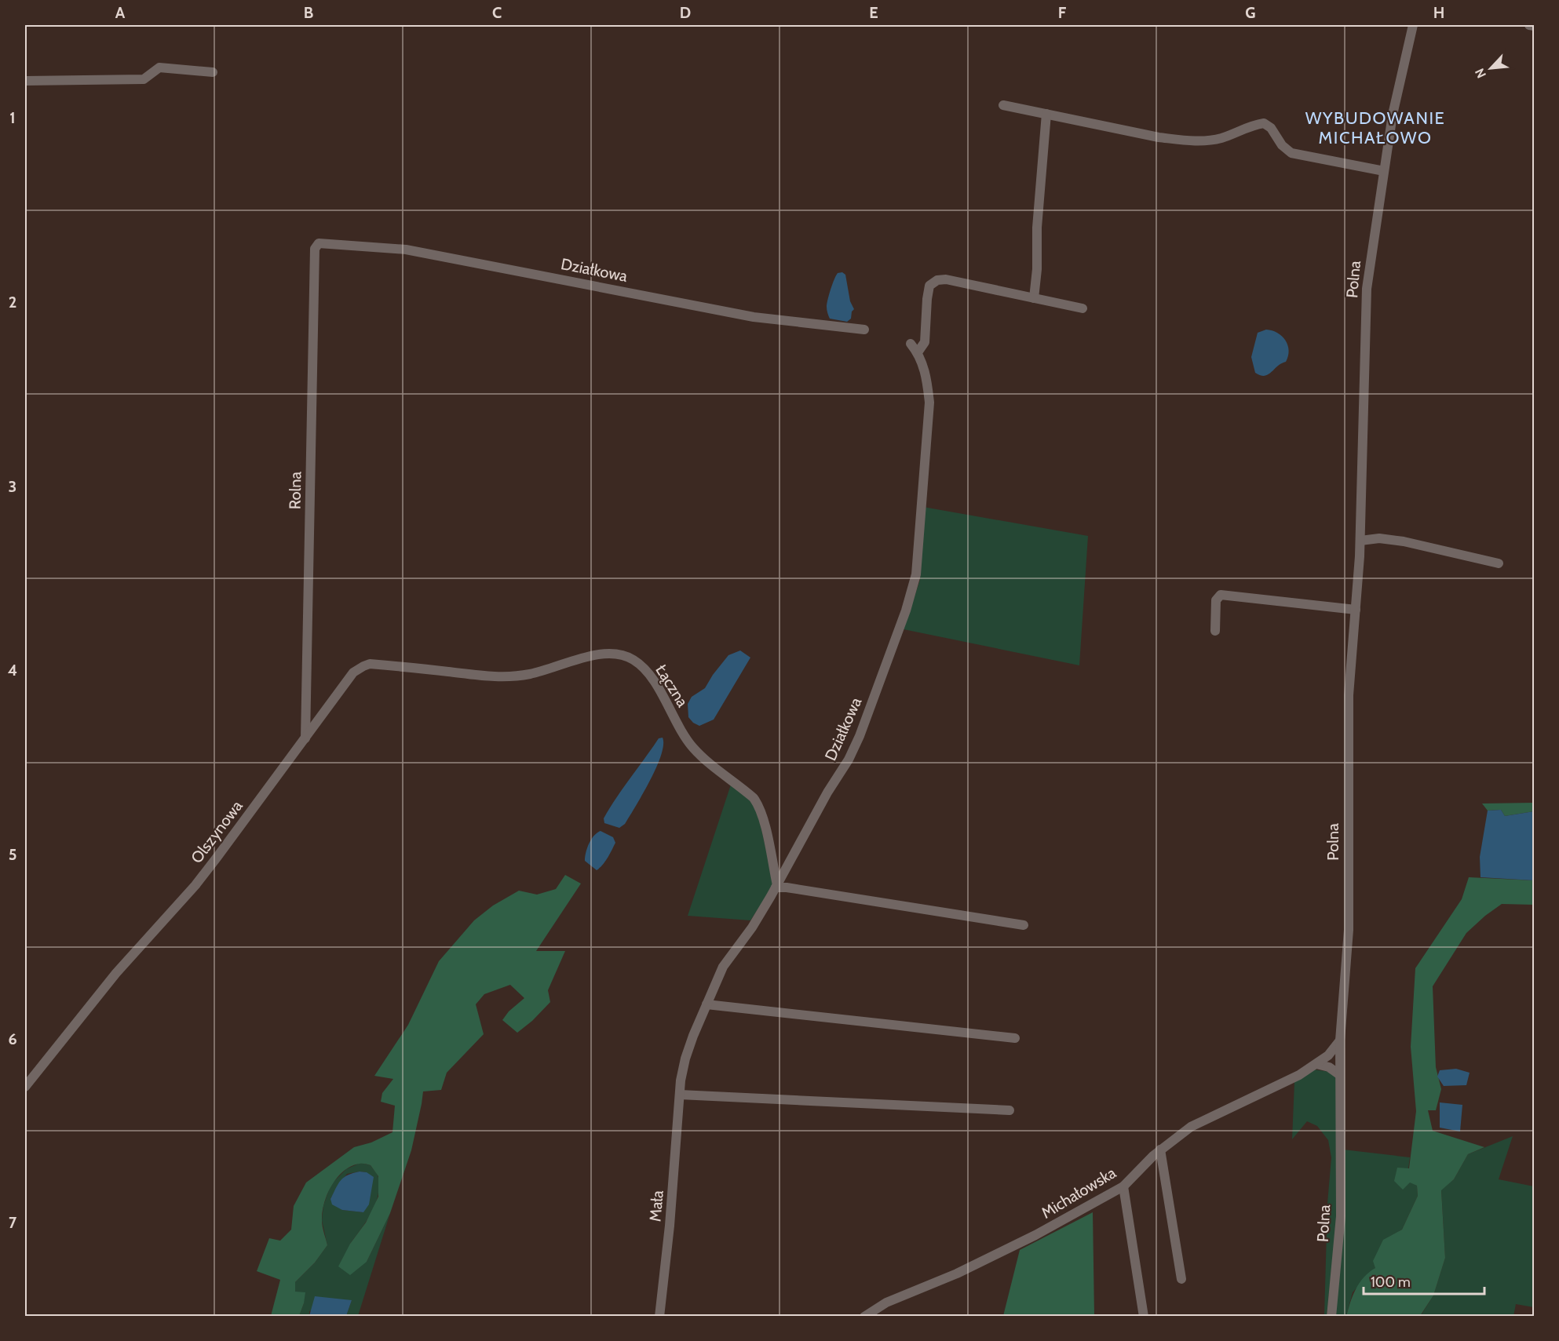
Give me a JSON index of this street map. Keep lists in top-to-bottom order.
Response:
{
  "streets": {
    "street": [
      "Działkowa",
      "Polna",
      "Rolna",
      "Łączna",
      "Olszynowa",
      "Michałowska",
      "Mała"
    ]
  },
  "crossings": [
    ["Działkowa", "Rolna"],
    ["Działkowa", "Łączna"],
    ["Działkowa", "Mała"],
    ["Polna", "Michałowska"],
    ["Rolna", "Olszynowa"],
    ["Łączna", "Olszynowa"]
  ],
  "districts": ["WYBUDOWANIE MICHAŁOWO"],
  "scale_bar": "100 m",
  "north": "bottom left",
  "grid": {
    "columns": [
      "A",
      "B",
      "C",
      "D",
      "E",
      "F",
      "G",
      "H"
    ],
    "rows": [
      "1",
      "2",
      "3",
      "4",
      "5",
      "6",
      "7"
    ]
  }
}
